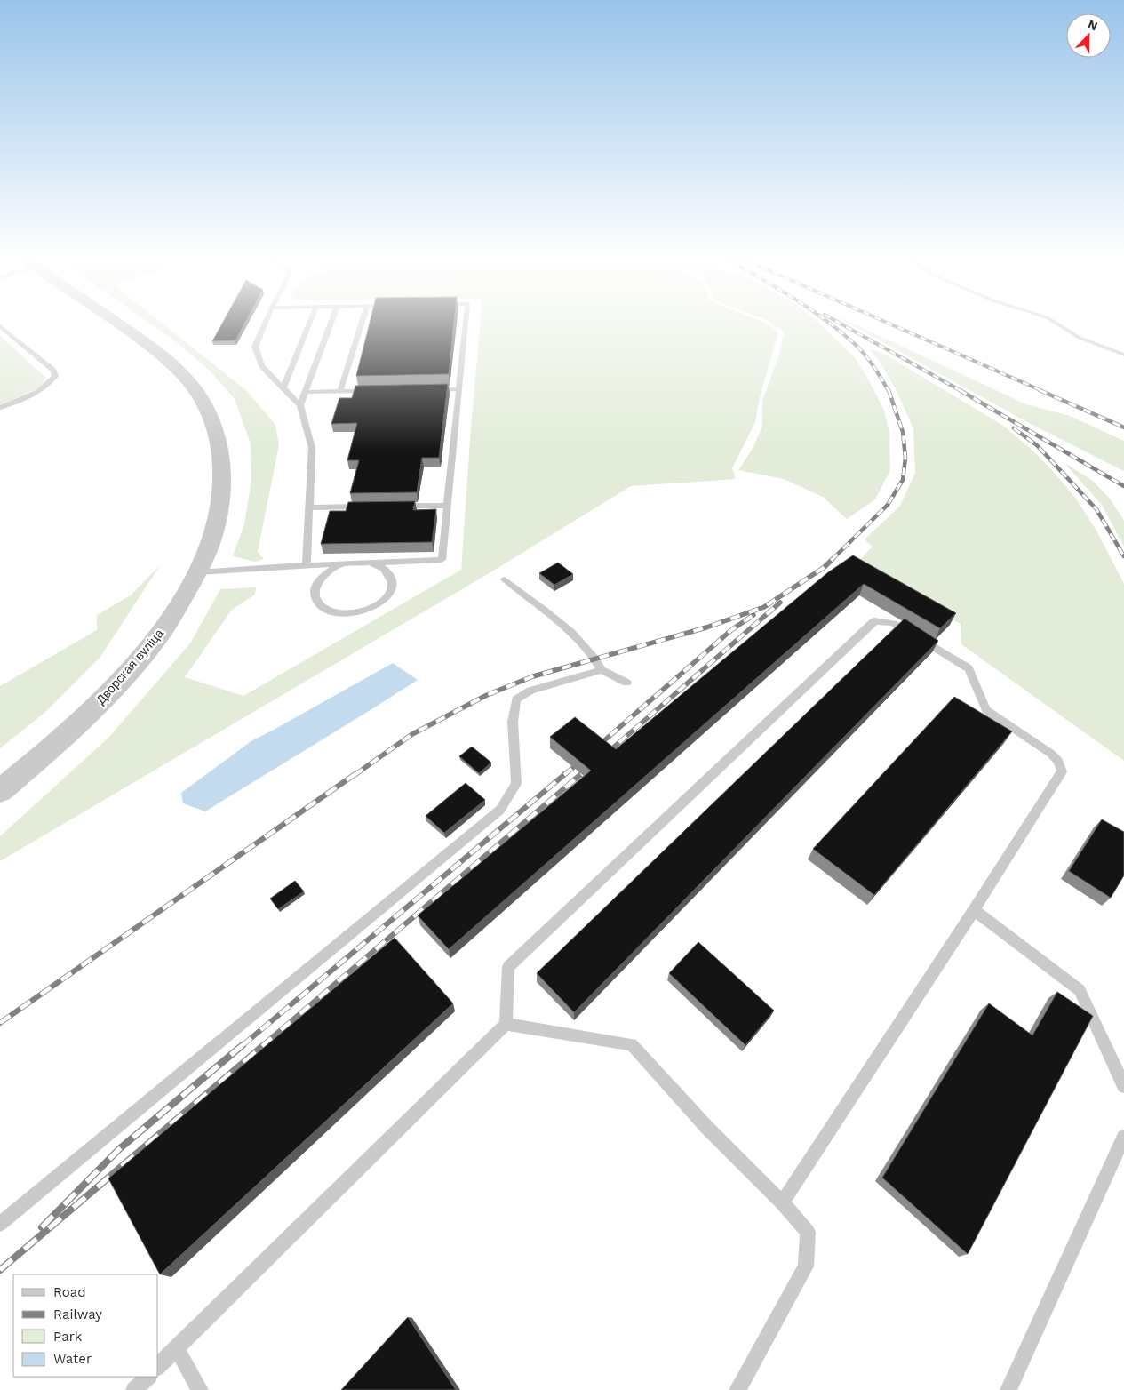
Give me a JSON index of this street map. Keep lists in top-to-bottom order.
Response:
{
  "streets": {
    "street": ["Дворская вуліца"]
  },
  "legend": [
    "Road",
    "Railway",
    "Park",
    "Water"
  ],
  "north": "top"
}
